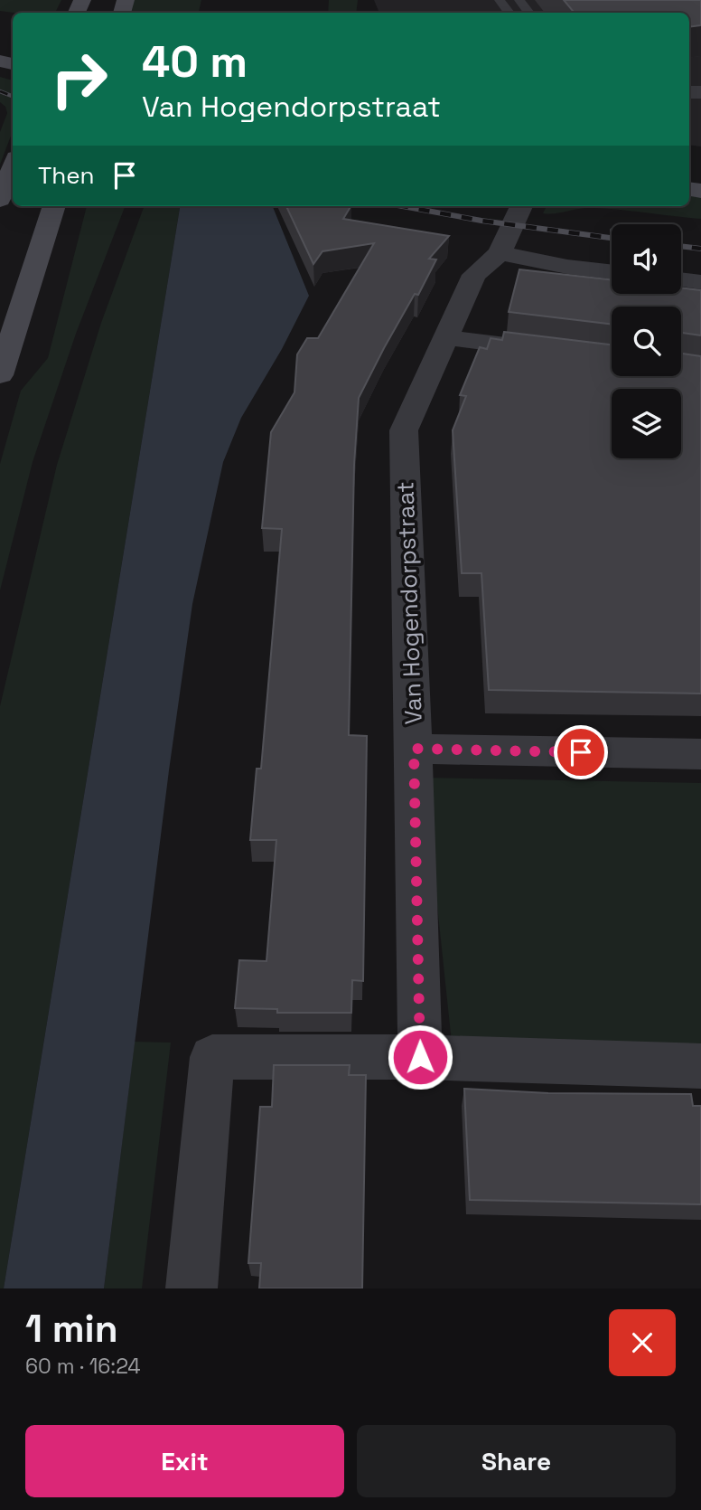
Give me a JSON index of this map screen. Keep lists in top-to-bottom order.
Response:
{
  "streets": {
    "street": ["Van Hogendorpstraat"]
  },
  "page": {
    "turn": ["40 m", "Van Hogendorpstraat"],
    "then": "Then",
    "heading": ["1 min", "60 m · 16:24"],
    "buttons": ["Exit", "Share"]
  }
}
